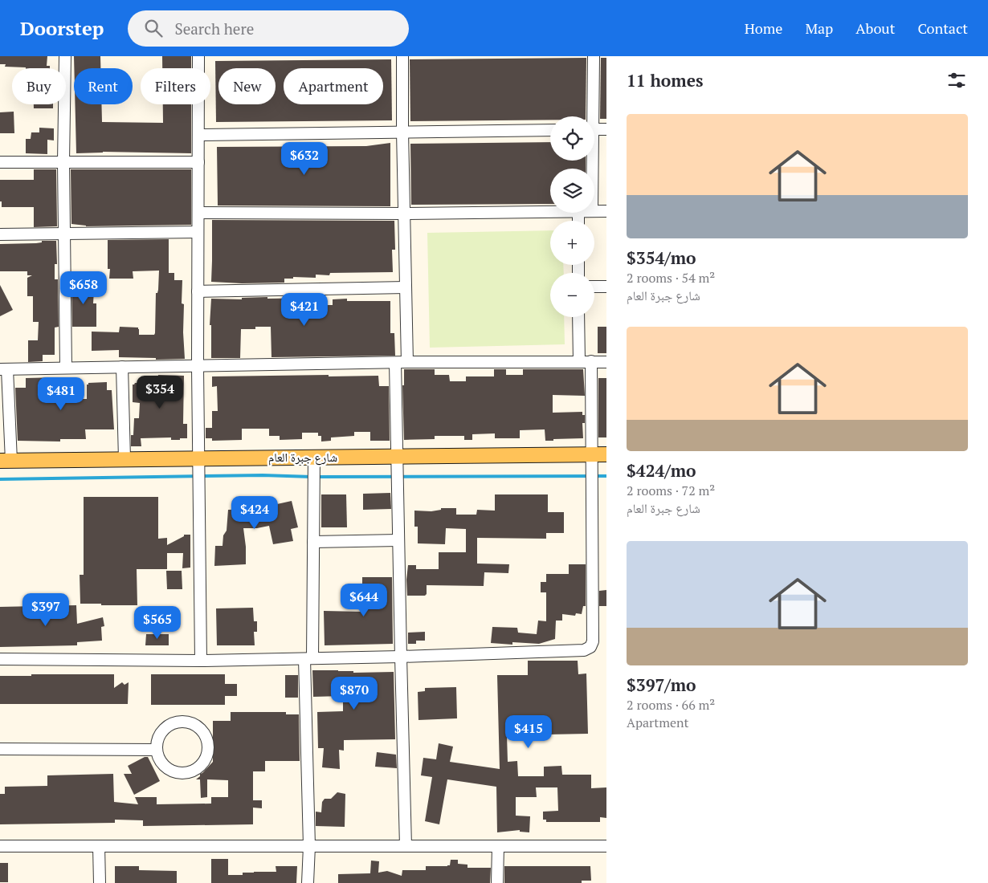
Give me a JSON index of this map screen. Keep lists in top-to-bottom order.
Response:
{
  "streets": {
    "main road": ["شارع جبرة العام"]
  },
  "page": {
    "header": "Doorstep",
    "search": "Search here",
    "nav": [
      "Home",
      "Map",
      "About",
      "Contact"
    ],
    "heading": "11 homes",
    "chip": [
      "Buy",
      "Rent",
      "Filters",
      "New",
      "Apartment"
    ],
    "list": [
      {
        "name": "$354/mo",
        "note": "2 rooms · 54 m² · شارع جبرة العام"
      },
      {
        "name": "$424/mo",
        "note": "2 rooms · 72 m² · شارع جبرة العام"
      },
      {
        "name": "$397/mo",
        "note": "2 rooms · 66 m² · Apartment"
      }
    ],
    "map_buttons": ["+", "−"],
    "price": [
      "$632",
      "$658",
      "$421",
      "$354",
      "$481",
      "$424",
      "$644",
      "$397",
      "$565",
      "$870",
      "$415"
    ]
  }
}
